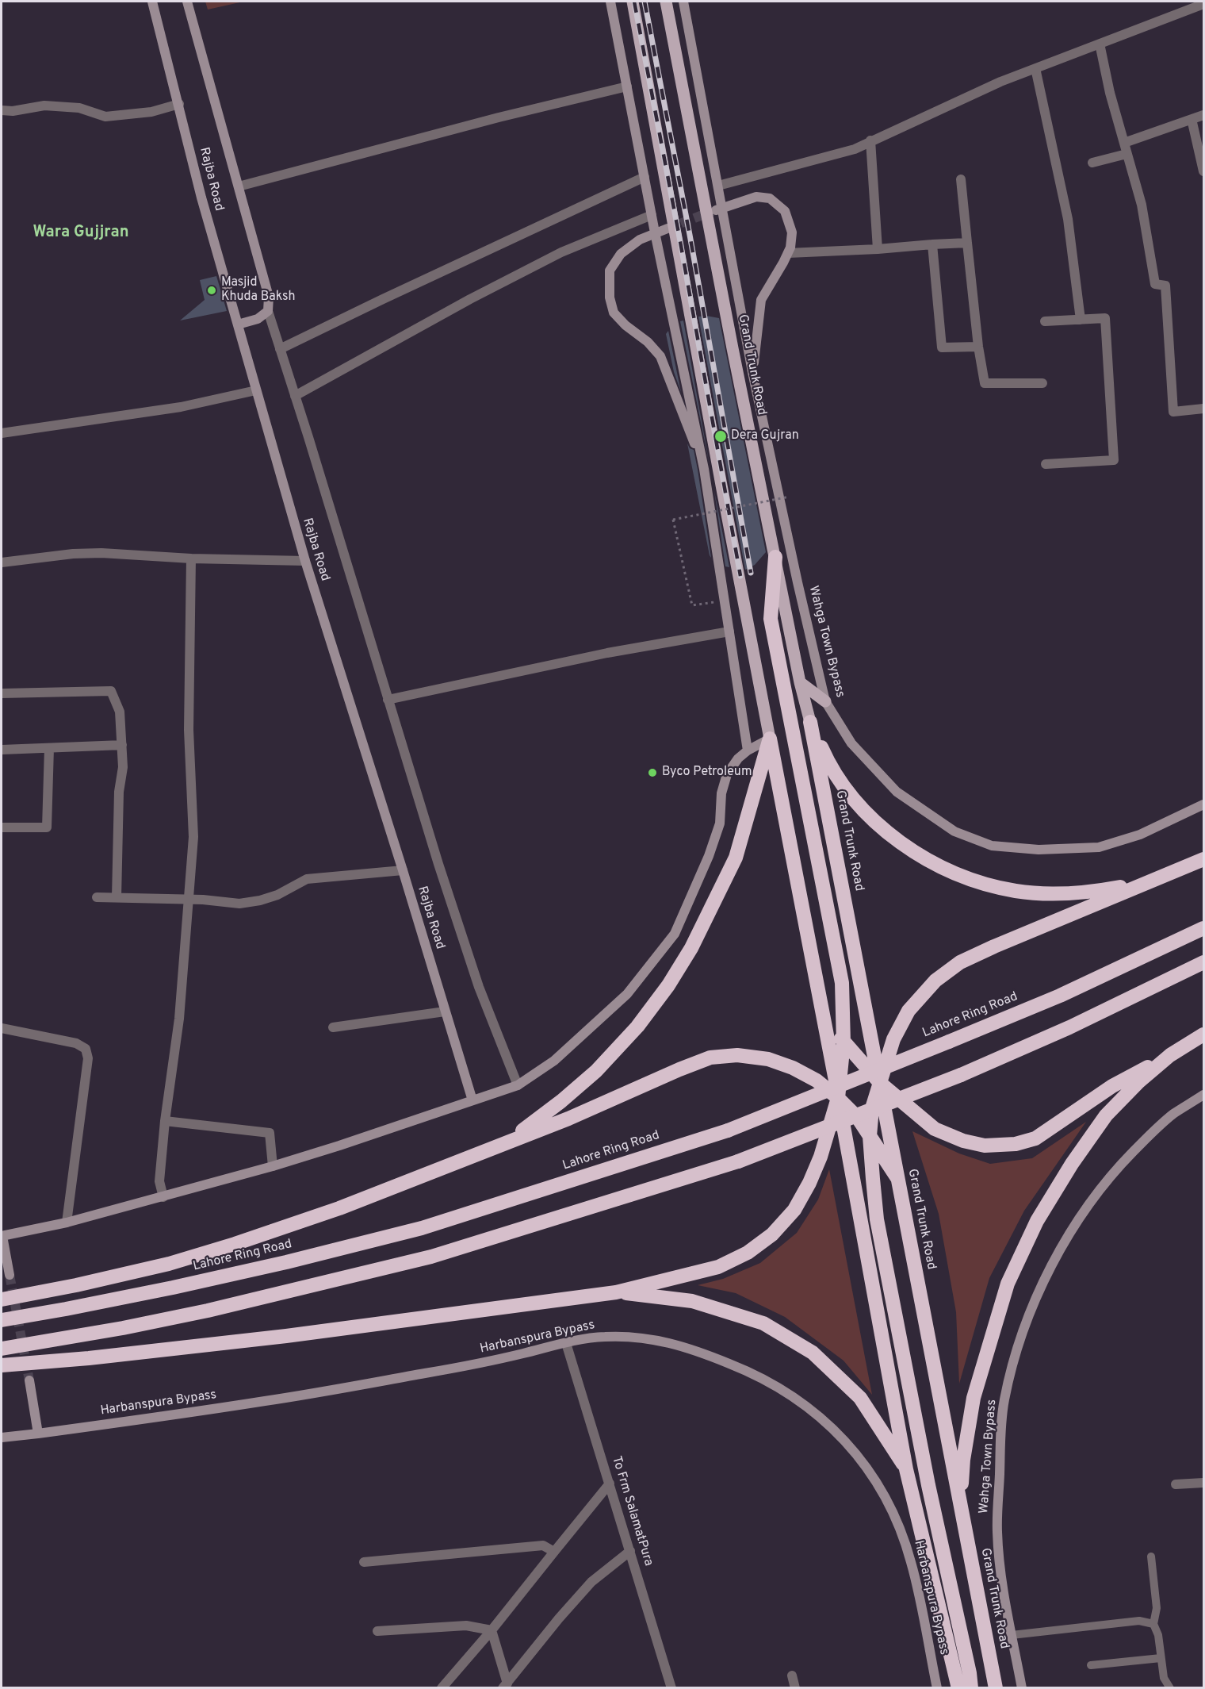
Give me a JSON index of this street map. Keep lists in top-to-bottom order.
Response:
{
  "streets": {
    "highway": ["Grand Trunk Road", "Lahore Ring Road"],
    "street": [
      "Rajba Road",
      "Wahga Town Bypass",
      "Harbanspura Bypass",
      "To Frm SalamatPura"
    ]
  },
  "crossings": [
    ["Harbanspura Bypass", "To Frm SalamatPura"]
  ],
  "districts": ["Wara Gujjran"],
  "places": ["Masjid Khuda Baksh", "Dera Gujran", "Byco Petroleum"]
}
